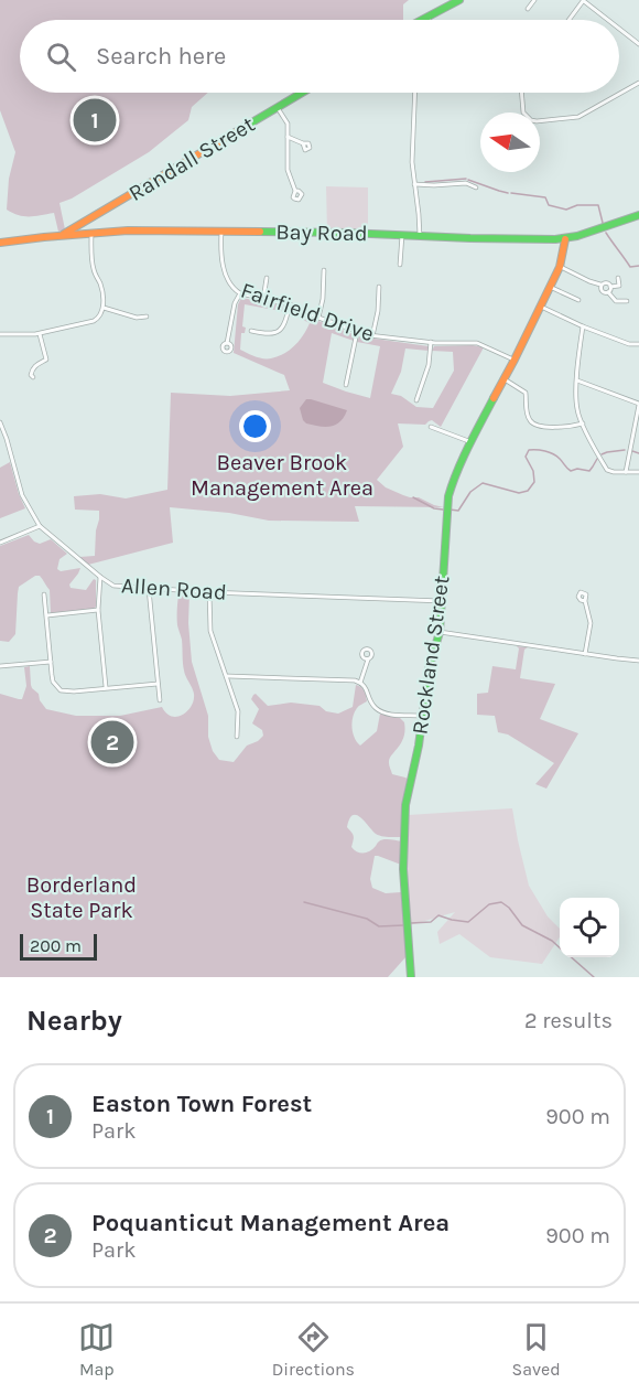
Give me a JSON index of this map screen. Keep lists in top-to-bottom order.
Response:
{
  "streets": {
    "street": [
      "Randall Street",
      "Bay Road",
      "Fairfield Drive",
      "Allen Road",
      "Rockland Street"
    ]
  },
  "crossings": [
    ["Randall Street", "Bay Road"],
    ["Bay Road", "Fairfield Drive"],
    ["Bay Road", "Rockland Street"],
    ["Fairfield Drive", "Rockland Street"],
    ["Allen Road", "Rockland Street"]
  ],
  "parks": ["Beaver Brook Management Area", "Borderland State Park"],
  "scale_bar": "200 m",
  "north": "left",
  "page": {
    "search": "Search here",
    "pins": ["1", "2"],
    "scale": "200 m",
    "heading": ["Nearby", "2 results"],
    "list": [
      {
        "mark": "1",
        "name": "Easton Town Forest",
        "note": "Park",
        "value": "900 m"
      },
      {
        "mark": "2",
        "name": "Poquanticut Management Area",
        "note": "Park",
        "value": "900 m"
      }
    ],
    "nav": ["Map", "Directions", "Saved"]
  }
}
